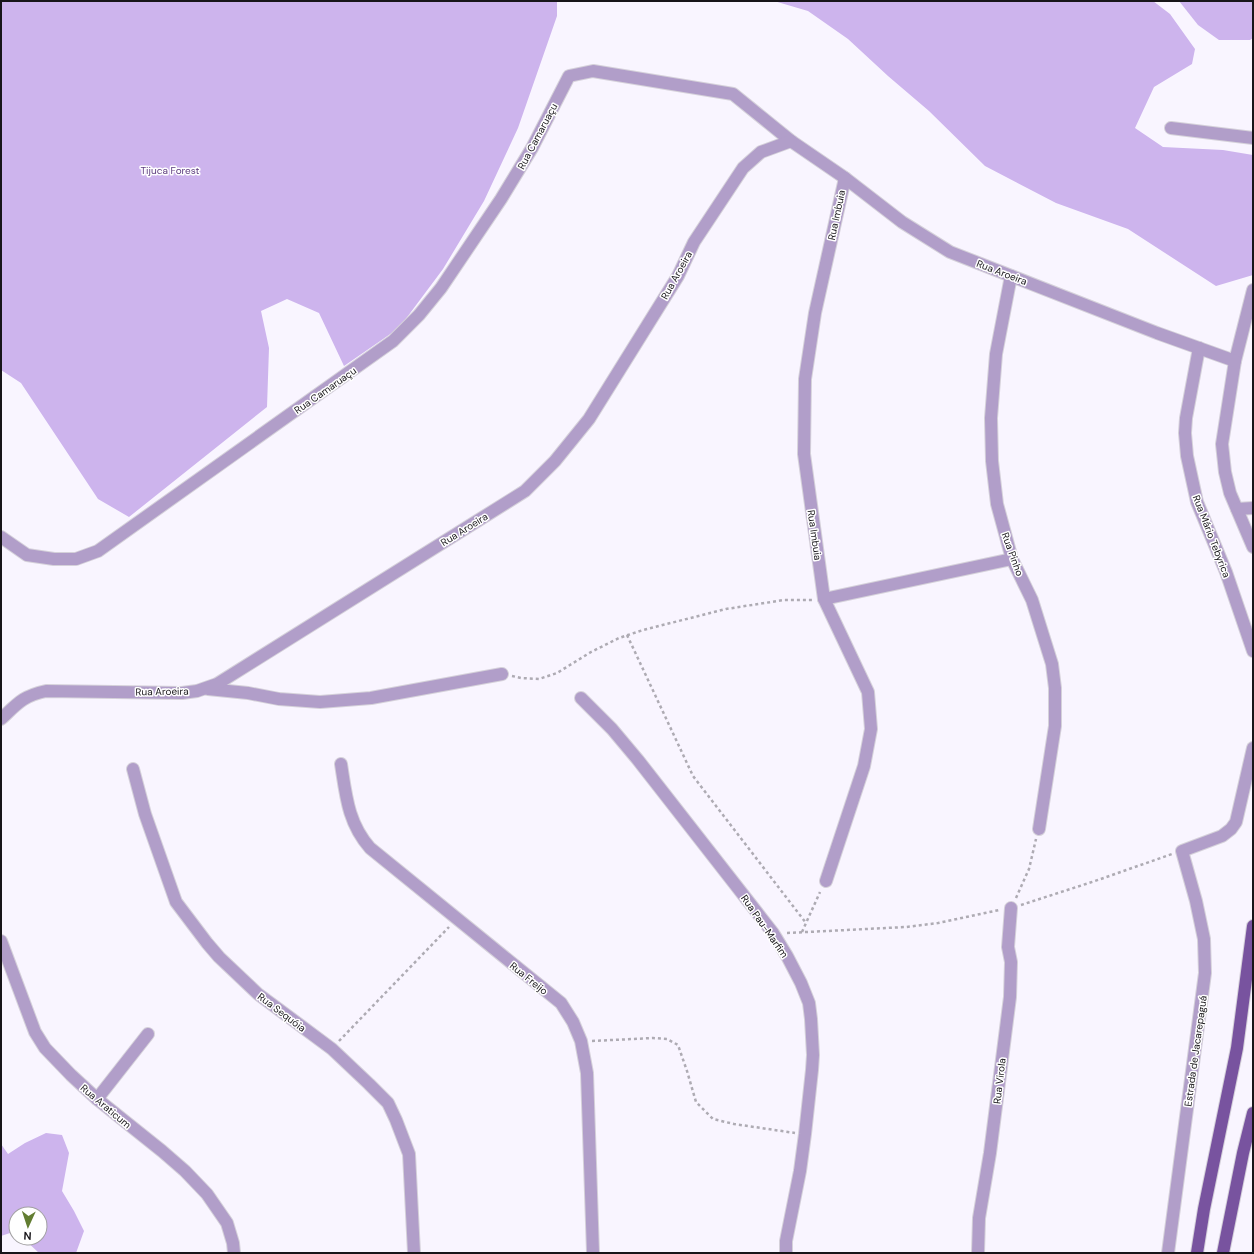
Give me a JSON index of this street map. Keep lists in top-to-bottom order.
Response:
{
  "streets": {
    "street": [
      "Rua Camaruaçu",
      "Rua Imbuia",
      "Rua Aroeira",
      "Rua Mário Tebyrica",
      "Rua Pinho",
      "Rua Pau-Marfim",
      "Rua Freijo",
      "Rua Sequóia",
      "Estrada de Jacarepaguá",
      "Rua Virola",
      "Rua Araticum"
    ]
  },
  "crossings": [
    ["Rua Camaruaçu", "Rua Aroeira"],
    ["Rua Imbuia", "Rua Aroeira"],
    ["Rua Aroeira", "Rua Mário Tebyrica"],
    ["Rua Aroeira", "Rua Pinho"]
  ],
  "parks": ["Tijuca Forest"],
  "north": "bottom"
}
